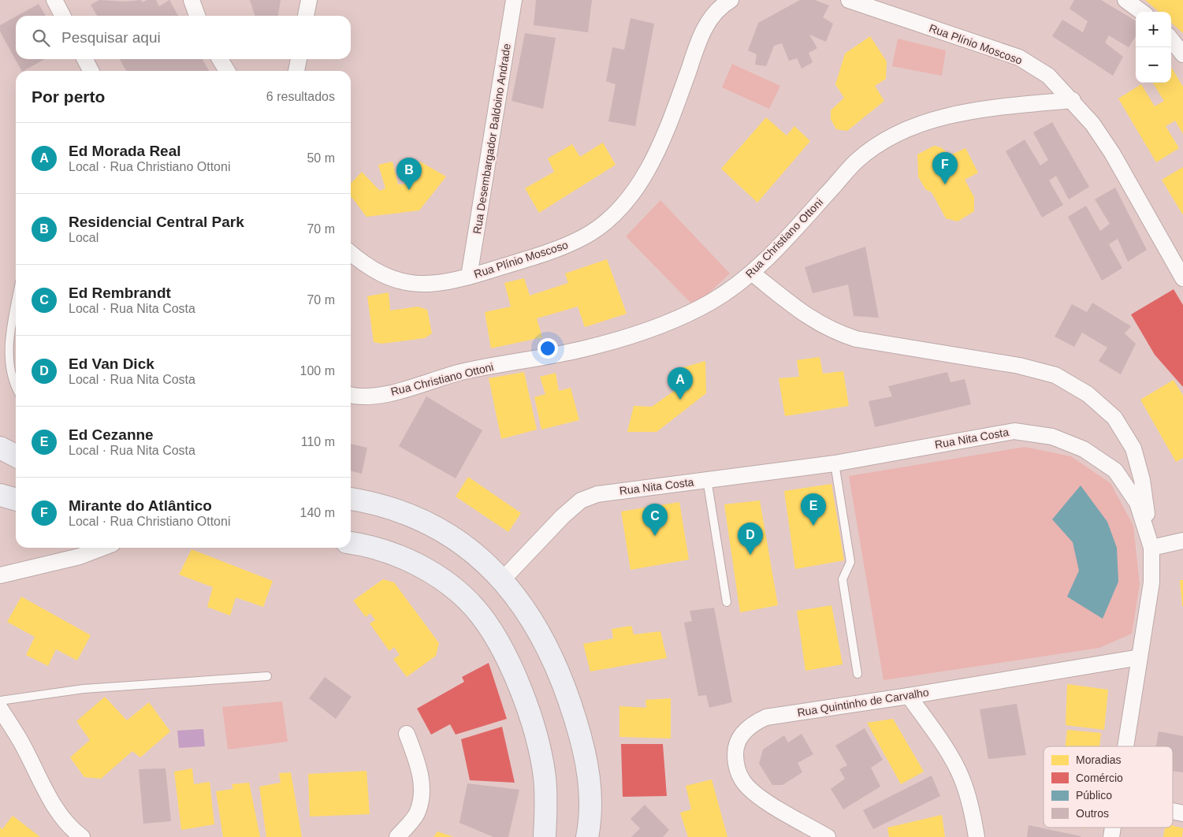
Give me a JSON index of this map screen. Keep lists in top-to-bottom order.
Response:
{
  "streets": {
    "street": [
      "Rua Plínio Moscoso",
      "Rua Desembargador Baldoino Andrade",
      "Rua Christiano Ottoni",
      "Rua Nita Costa",
      "Rua Quintinho de Carvalho"
    ]
  },
  "crossings": [
    ["Rua Plínio Moscoso", "Rua Desembargador Baldoino Andrade"],
    ["Rua Plínio Moscoso", "Rua Christiano Ottoni"],
    ["Rua Nita Costa", "Rua Quintinho de Carvalho"]
  ],
  "legend": [
    "Moradias",
    "Comércio",
    "Público",
    "Outros"
  ],
  "page": {
    "map_buttons": ["+", "−"],
    "search": "Pesquisar aqui",
    "heading": ["Por perto", "6 resultados"],
    "list": [
      {
        "mark": "A",
        "name": "Ed Morada Real",
        "note": "Local · Rua Christiano Ottoni",
        "value": "50 m"
      },
      {
        "mark": "B",
        "name": "Residencial Central Park",
        "note": "Local",
        "value": "70 m"
      },
      {
        "mark": "C",
        "name": "Ed Rembrandt",
        "note": "Local · Rua Nita Costa",
        "value": "70 m"
      },
      {
        "mark": "D",
        "name": "Ed Van Dick",
        "note": "Local · Rua Nita Costa",
        "value": "100 m"
      },
      {
        "mark": "E",
        "name": "Ed Cezanne",
        "note": "Local · Rua Nita Costa",
        "value": "110 m"
      },
      {
        "mark": "F",
        "name": "Mirante do Atlântico",
        "note": "Local · Rua Christiano Ottoni",
        "value": "140 m"
      }
    ],
    "pins": [
      "F",
      "B",
      "A",
      "E",
      "C",
      "D"
    ]
  }
}
